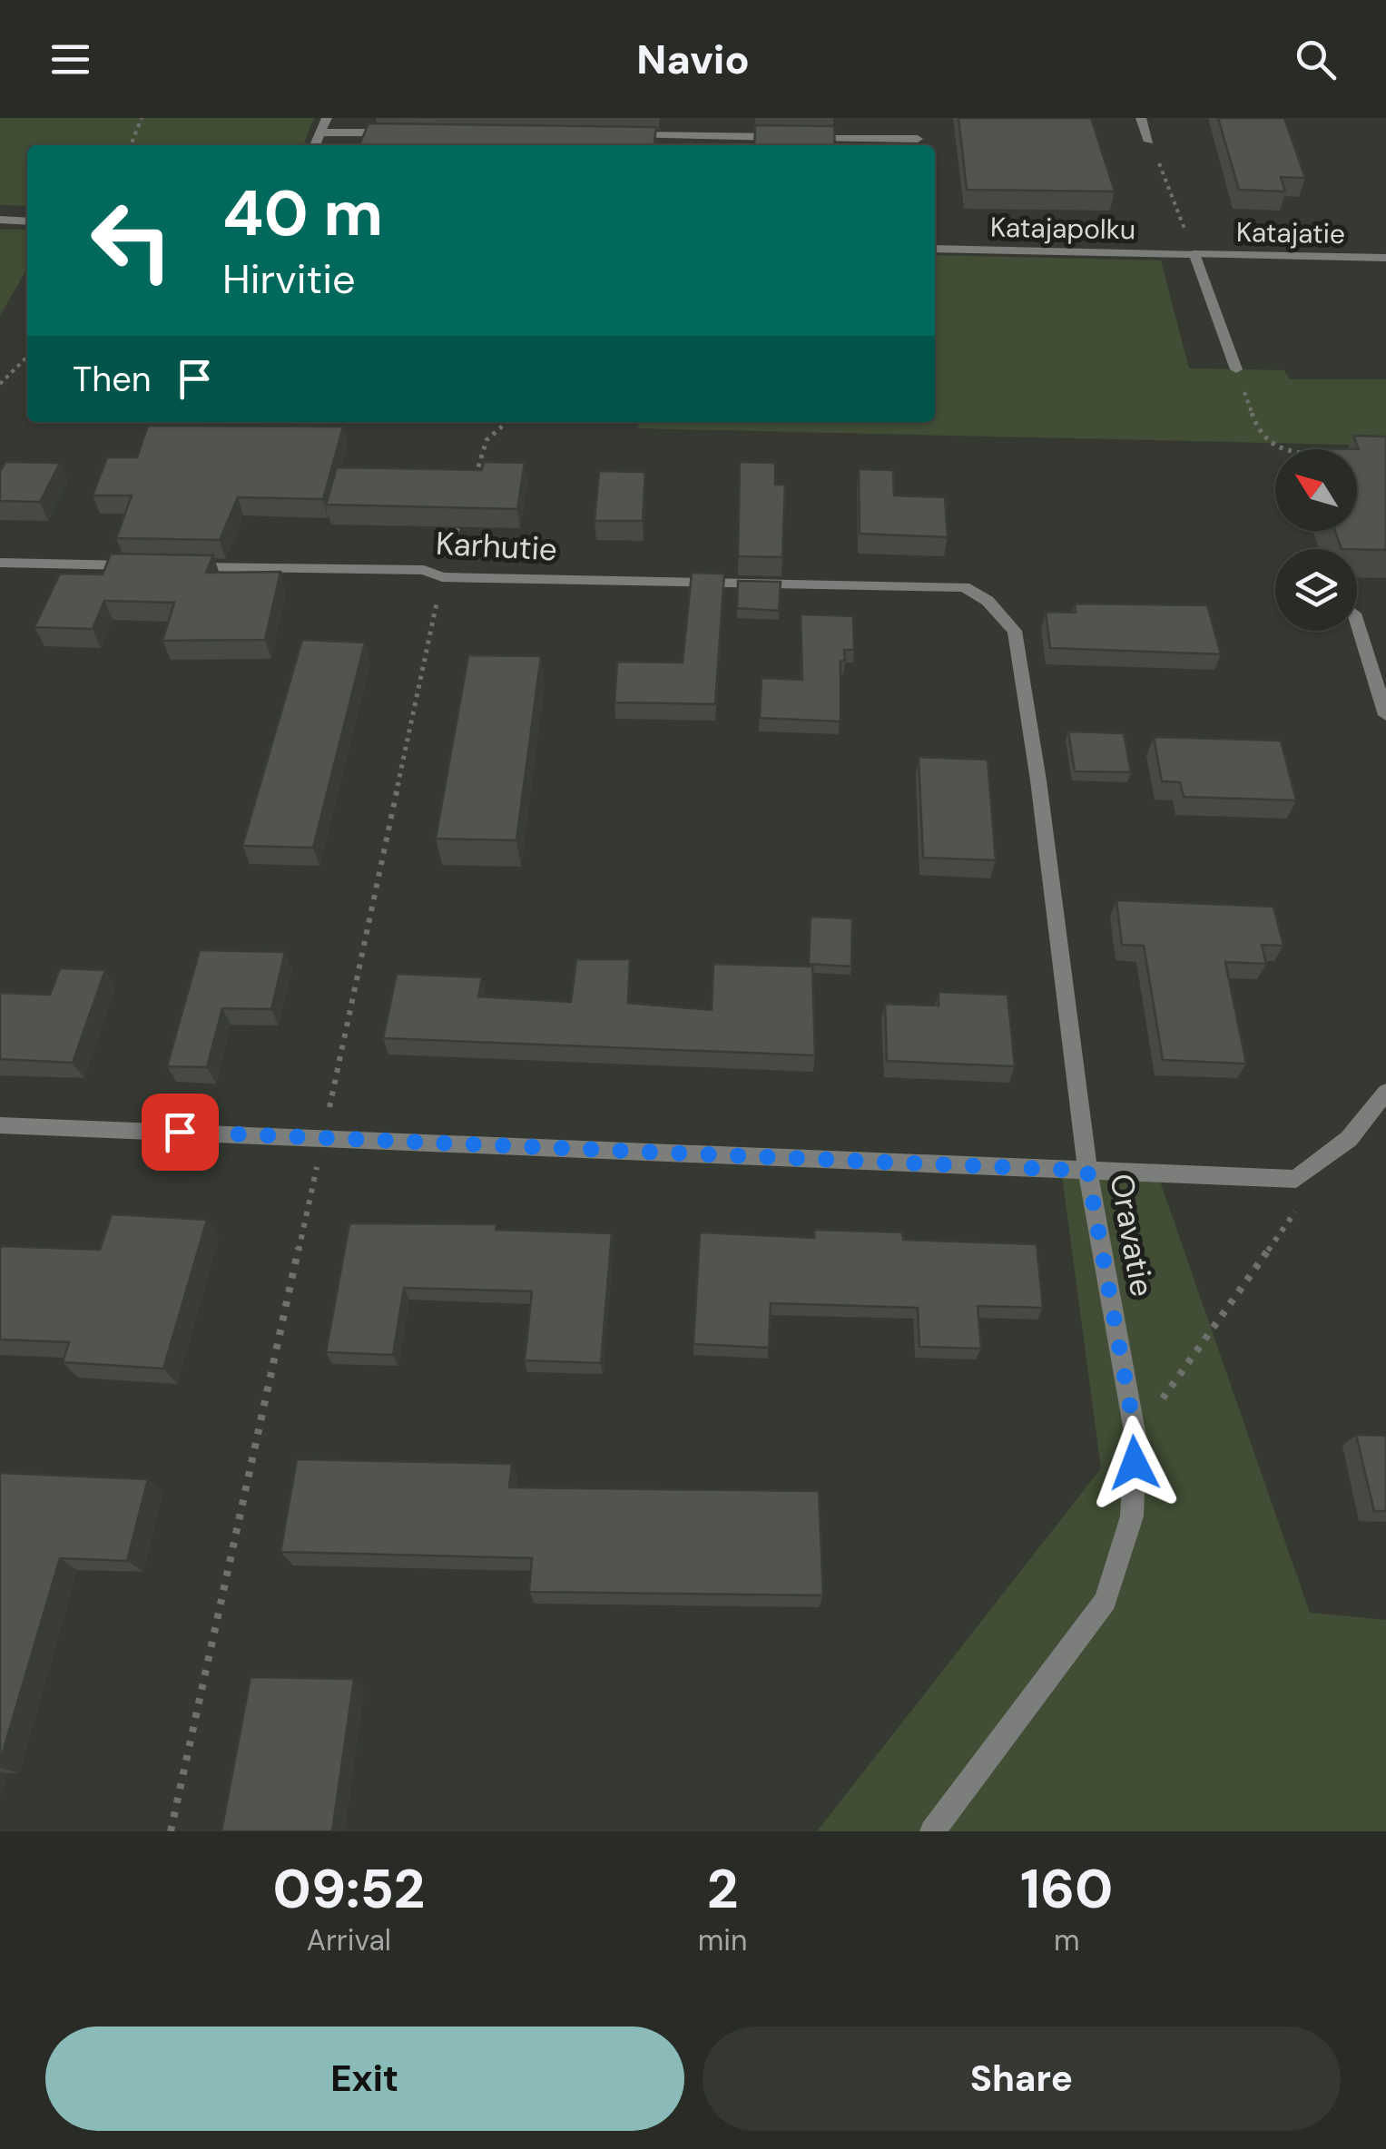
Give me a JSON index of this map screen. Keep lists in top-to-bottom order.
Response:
{
  "streets": {
    "street": [
      "Katajapolku",
      "Katajatie",
      "Karhutie",
      "Oravatie"
    ]
  },
  "crossings": [
    ["Katajapolku", "Katajatie"],
    ["Karhutie", "Oravatie"]
  ],
  "north": "top left",
  "page": {
    "header": "Navio",
    "turn": ["40 m", "Hirvitie"],
    "then": "Then",
    "eta": [
      "09:52",
      "Arrival",
      "2",
      "min",
      "160",
      "m"
    ],
    "buttons": ["Exit", "Share"]
  }
}
